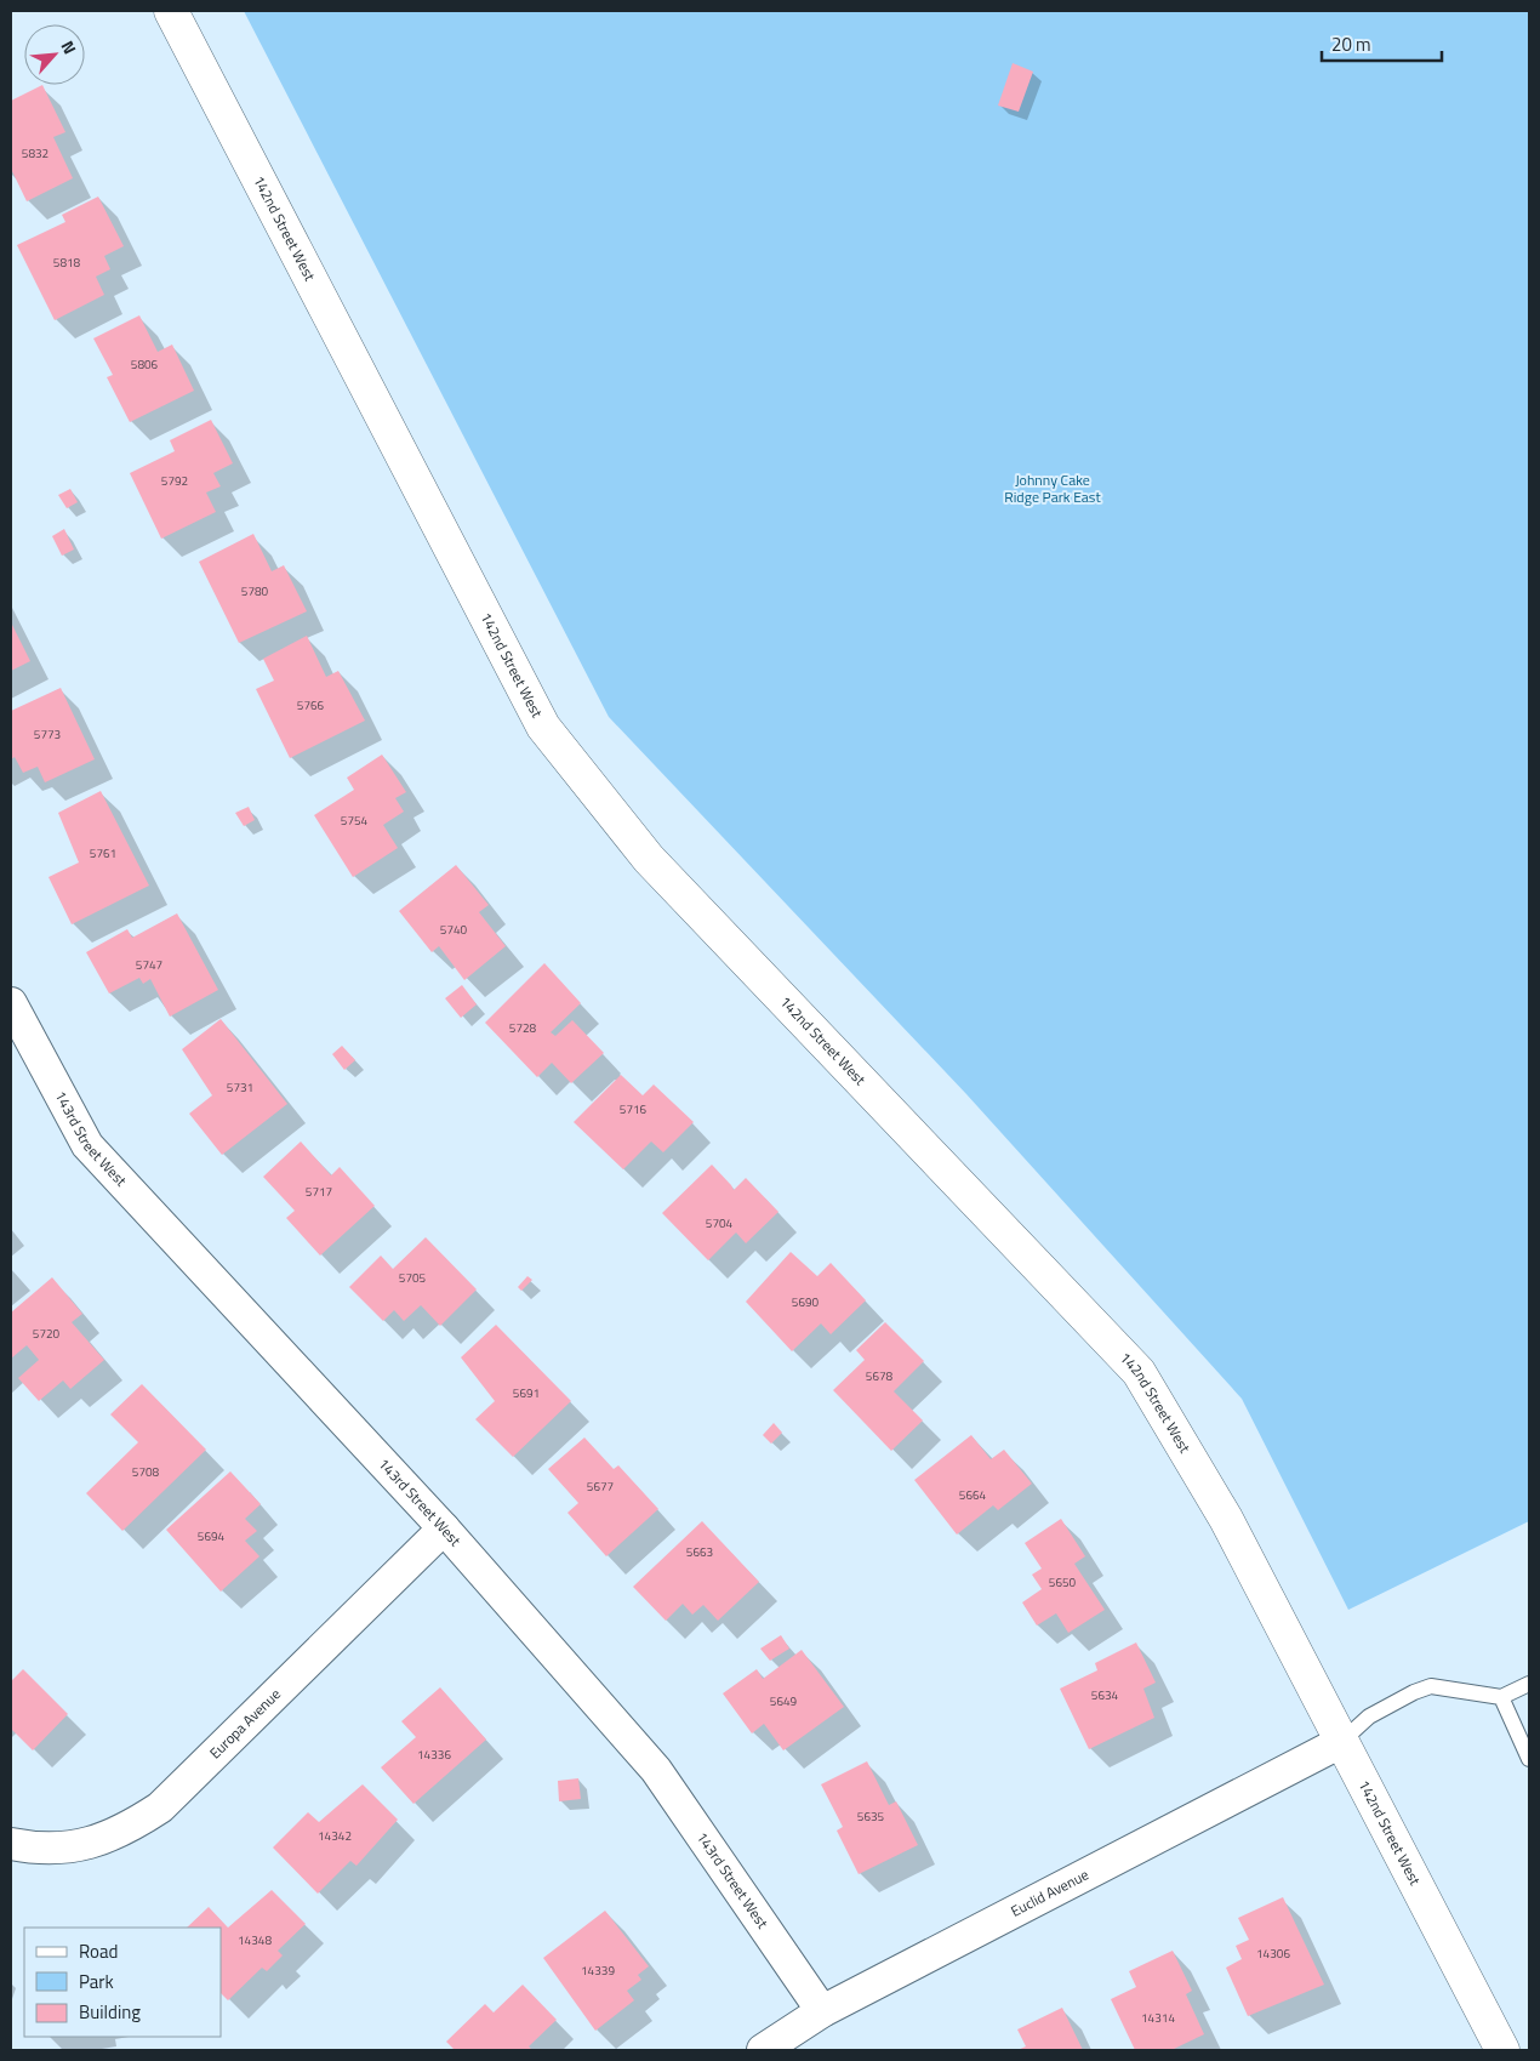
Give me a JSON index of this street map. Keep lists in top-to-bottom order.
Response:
{
  "streets": {
    "street": [
      "142nd Street West",
      "143rd Street West",
      "Europa Avenue",
      "Euclid Avenue"
    ]
  },
  "crossings": [
    ["142nd Street West", "Euclid Avenue"],
    ["143rd Street West", "Europa Avenue"],
    ["143rd Street West", "Euclid Avenue"]
  ],
  "parks": ["Johnny Cake Ridge Park East"],
  "house_numbers": [
    "5832",
    "5818",
    "5806",
    "5792",
    "5780",
    "5766",
    "5773",
    "5754",
    "5761",
    "5740",
    "5747",
    "5728",
    "5731",
    "5716",
    "5717",
    "5704",
    "5705",
    "5690",
    "5720",
    "5678",
    "5691",
    "5708",
    "5677",
    "5664",
    "5694",
    "5663",
    "5650",
    "5634",
    "5649",
    "14336",
    "5635",
    "14342",
    "14348",
    "14306",
    "14339",
    "14314"
  ],
  "legend": ["Road", "Park", "Building"],
  "scale_bar": "20 m",
  "north": "top right"
}
